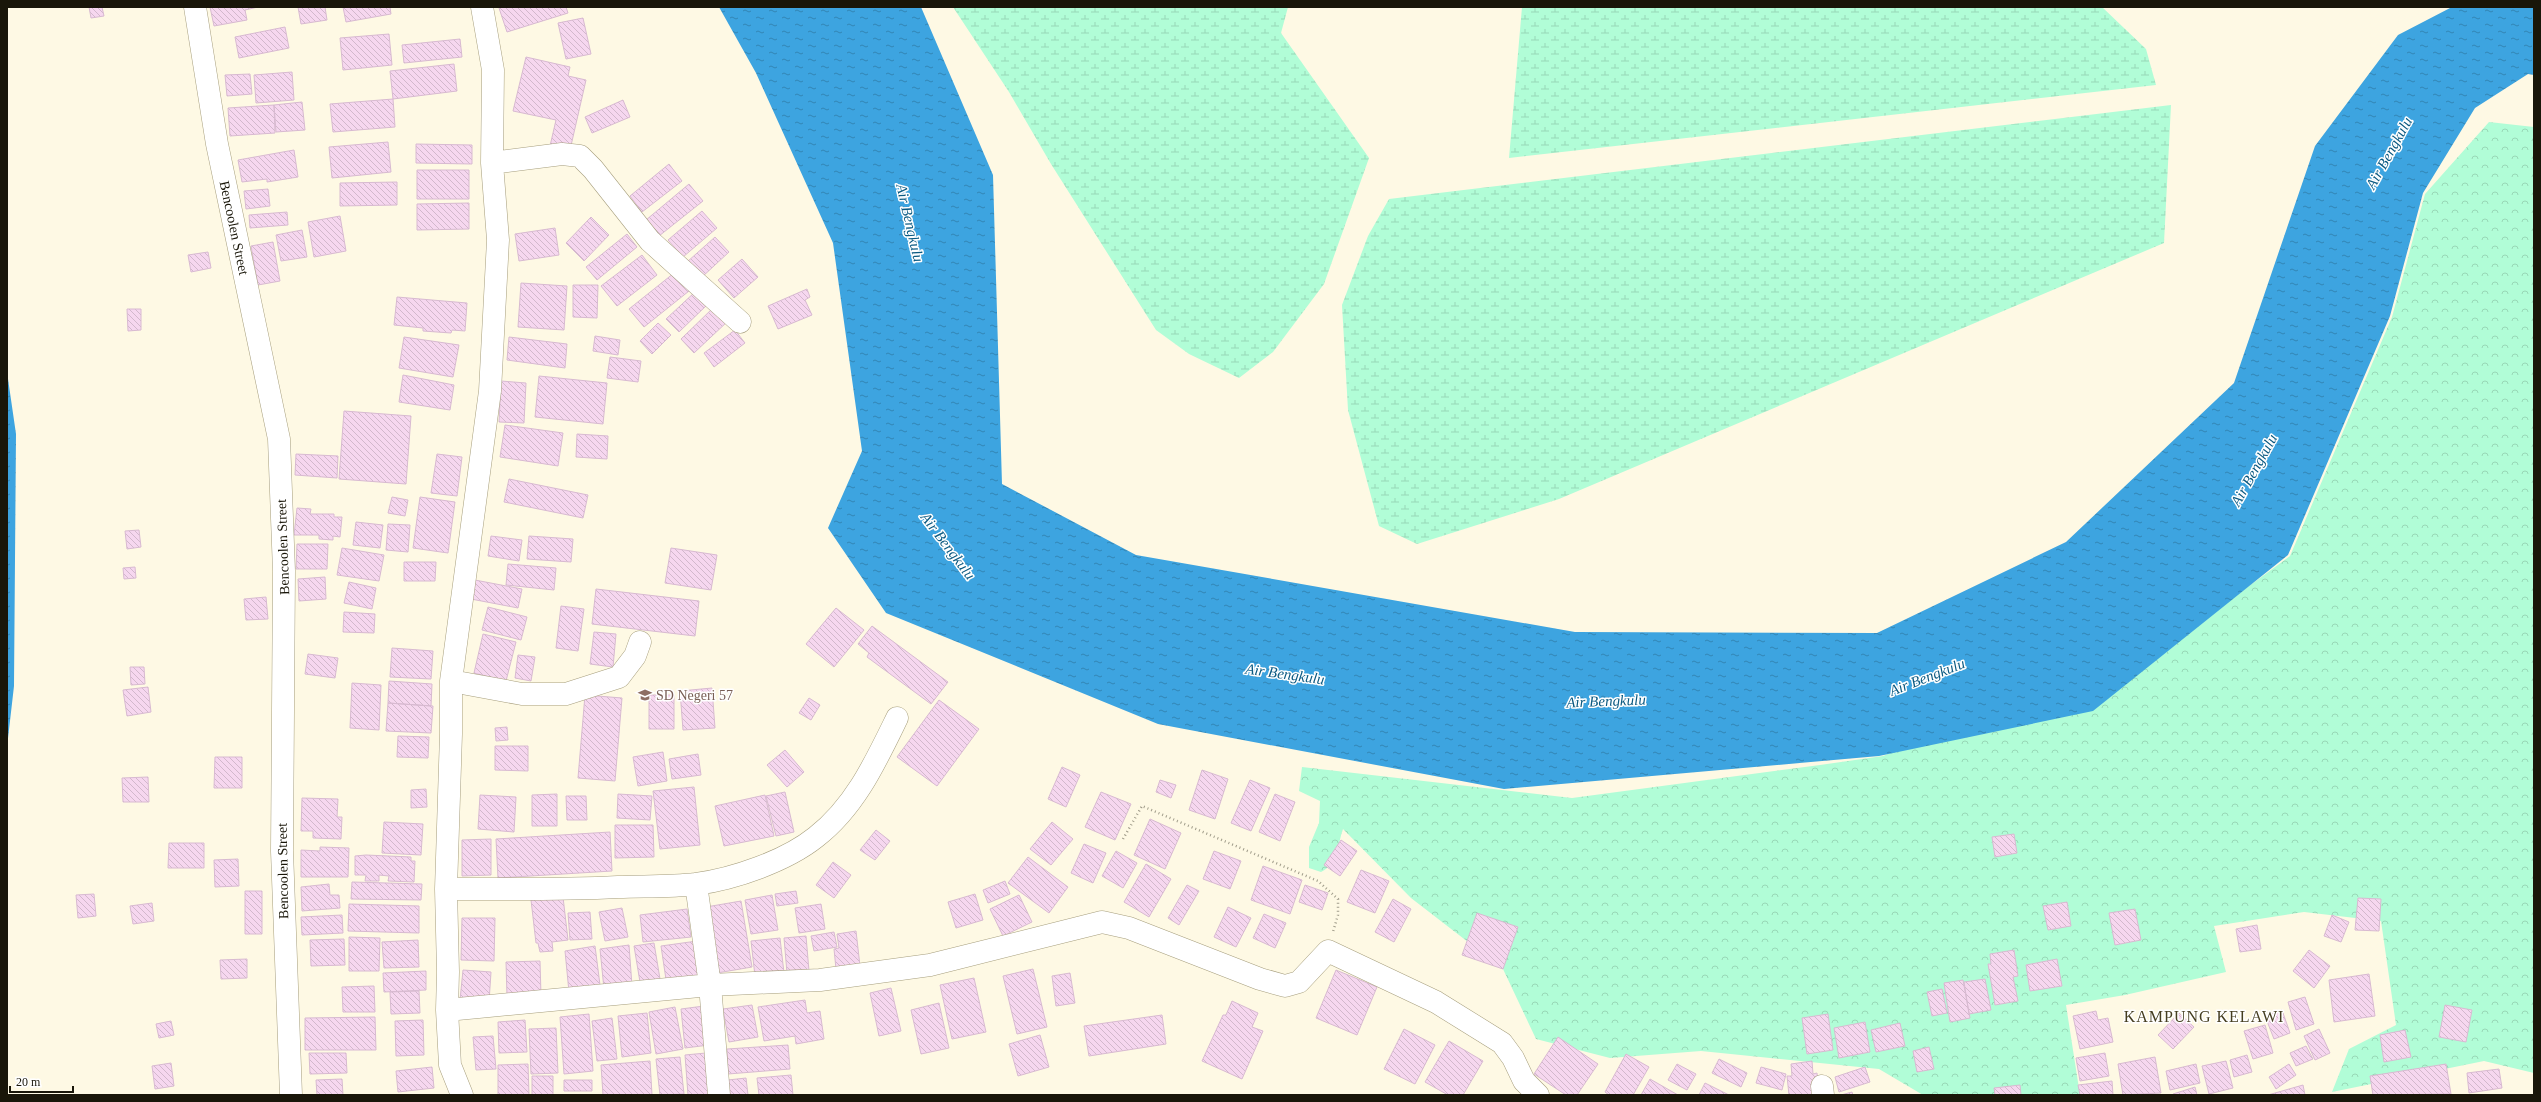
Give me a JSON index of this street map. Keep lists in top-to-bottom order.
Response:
{
  "streets": {
    "street": ["Bencoolen Street"]
  },
  "districts": ["KAMPUNG KELAWI"],
  "water": ["Air Bengkulu"],
  "places": {
    "school or university": ["SD Negeri 57"]
  },
  "scale_bar": "20 m"
}
